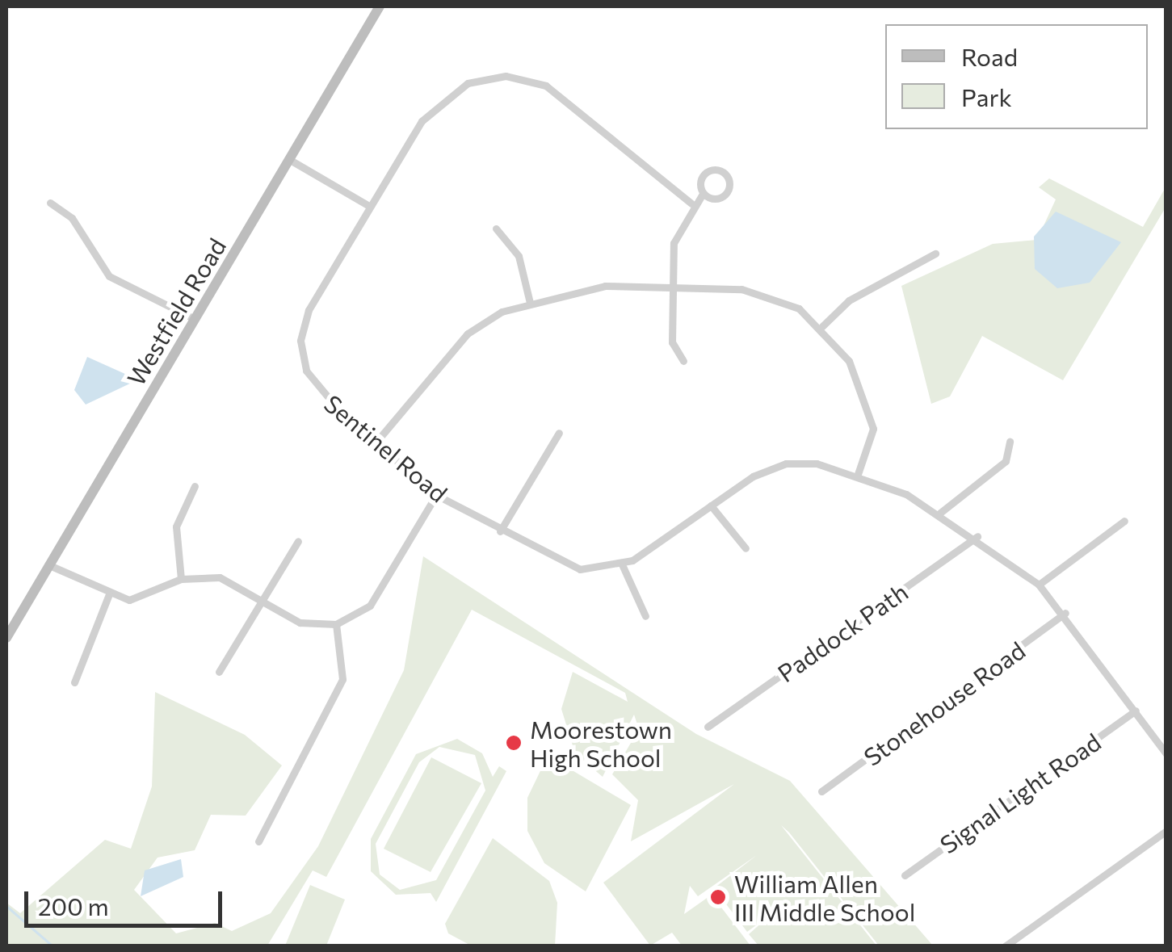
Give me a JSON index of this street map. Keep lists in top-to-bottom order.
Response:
{
  "streets": {
    "street": [
      "Westfield Road",
      "Sentinel Road",
      "Paddock Path",
      "Stonehouse Road",
      "Signal Light Road"
    ]
  },
  "places": ["Moorestown High School", "William Allen III Middle School"],
  "legend": ["Road", "Park"],
  "scale_bar": "200 m"
}
